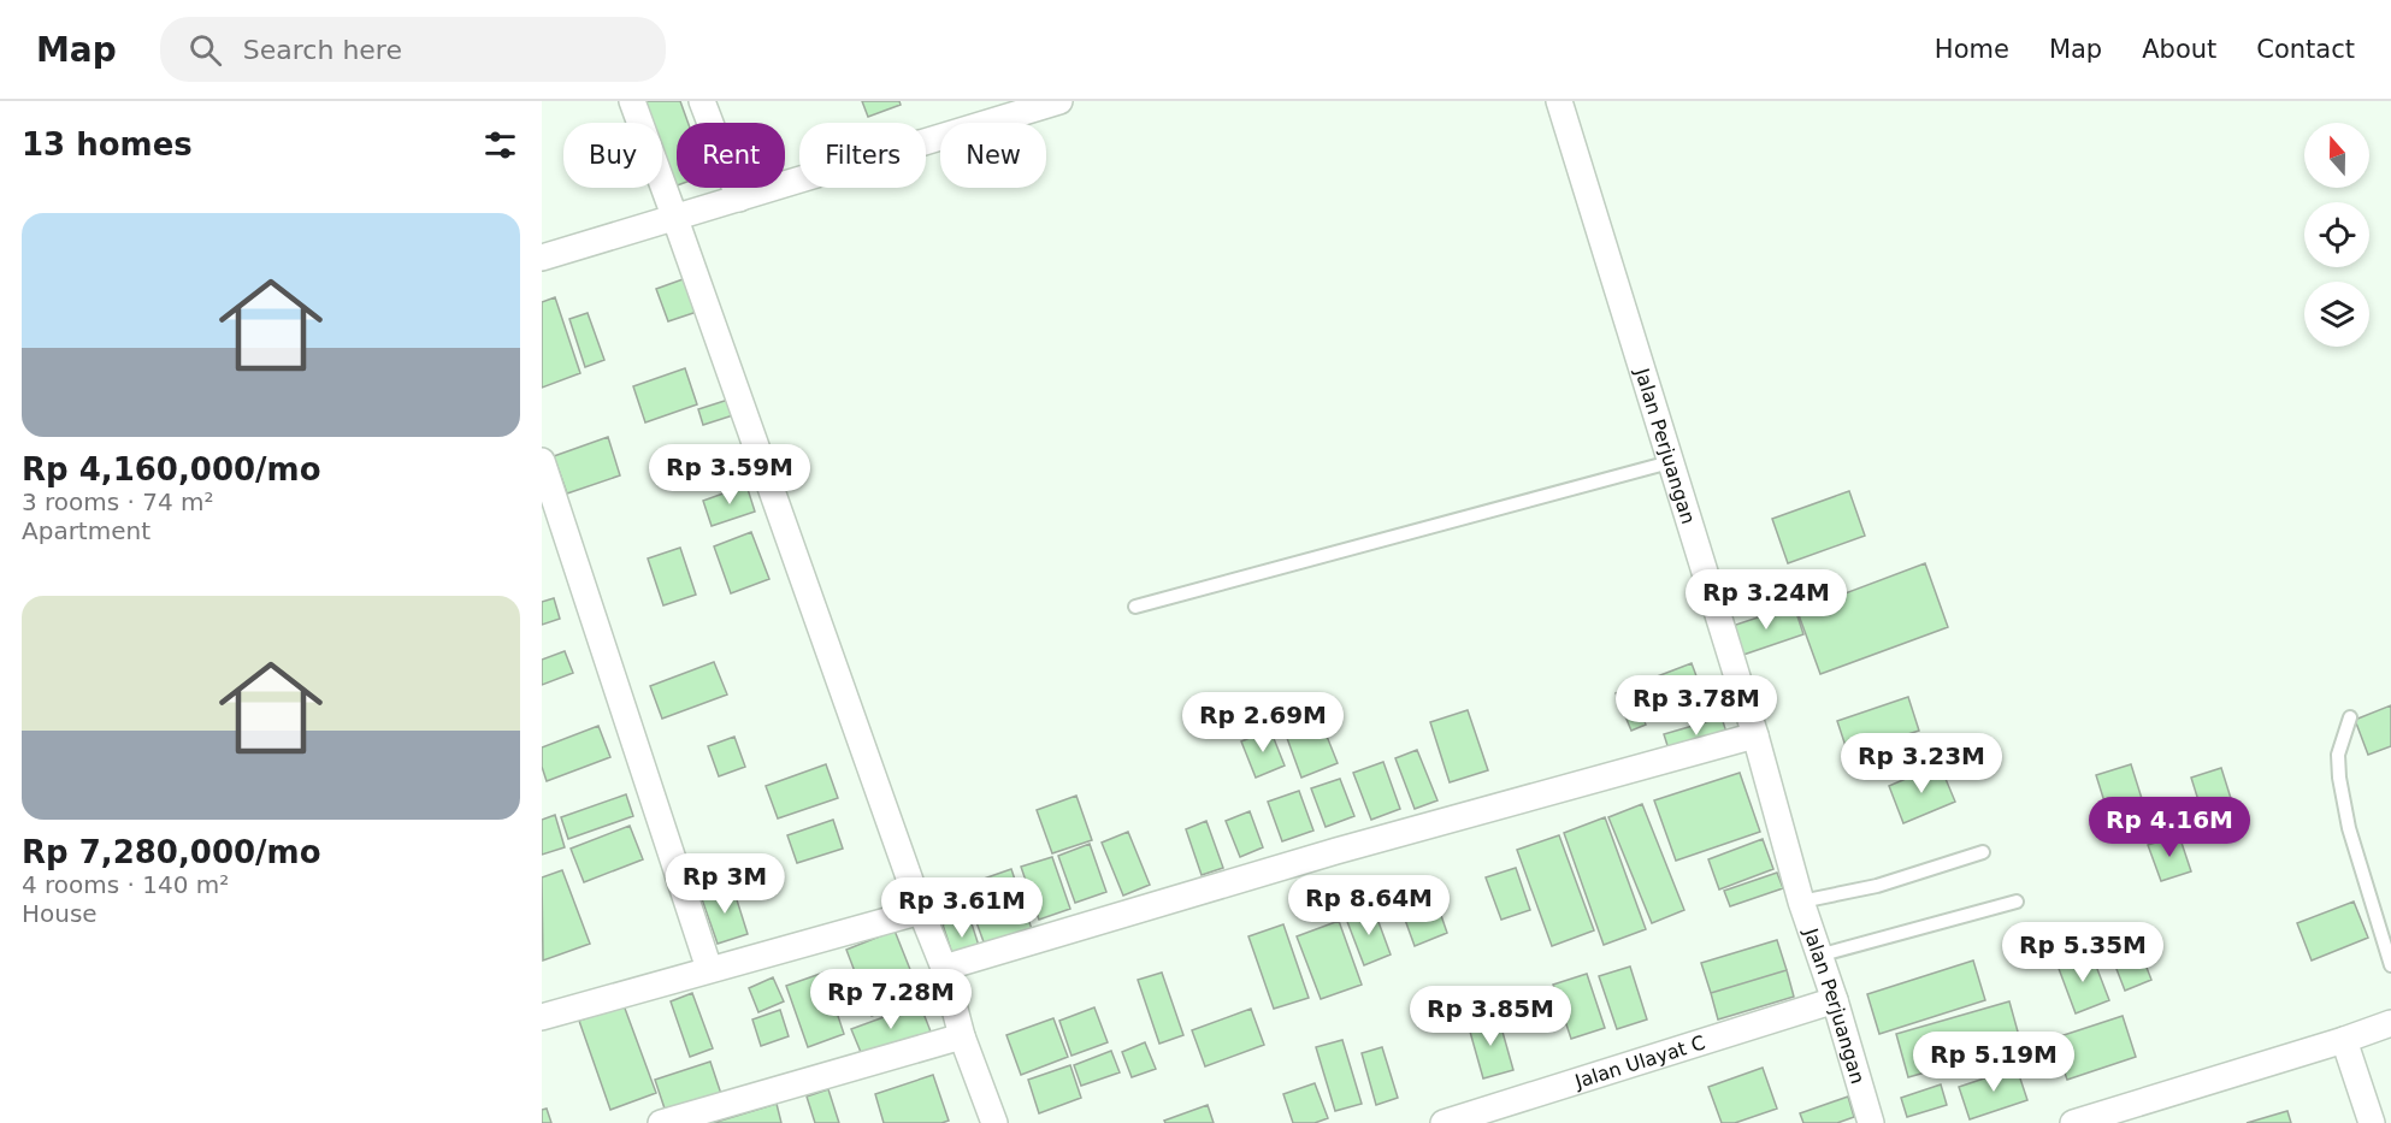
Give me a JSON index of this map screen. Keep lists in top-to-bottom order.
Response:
{
  "streets": {
    "street": ["Jalan Perjuangan", "Jalan Ulayat C"]
  },
  "crossings": [
    ["Jalan Perjuangan", "Jalan Ulayat C"]
  ],
  "north": "top",
  "page": {
    "header": "Map",
    "search": "Search here",
    "nav": [
      "Home",
      "Map",
      "About",
      "Contact"
    ],
    "heading": "13 homes",
    "chip": [
      "Buy",
      "Rent",
      "Filters",
      "New"
    ],
    "list": [
      {
        "name": "Rp 4,160,000/mo",
        "note": "3 rooms · 74 m² · Apartment"
      },
      {
        "name": "Rp 7,280,000/mo",
        "note": "4 rooms · 140 m² · House"
      }
    ],
    "price": [
      "Rp 3.59M",
      "Rp 3.24M",
      "Rp 3.78M",
      "Rp 2.69M",
      "Rp 3.23M",
      "Rp 4.16M",
      "Rp 3M",
      "Rp 8.64M",
      "Rp 3.61M",
      "Rp 5.35M",
      "Rp 7.28M",
      "Rp 3.85M",
      "Rp 5.19M"
    ]
  }
}
